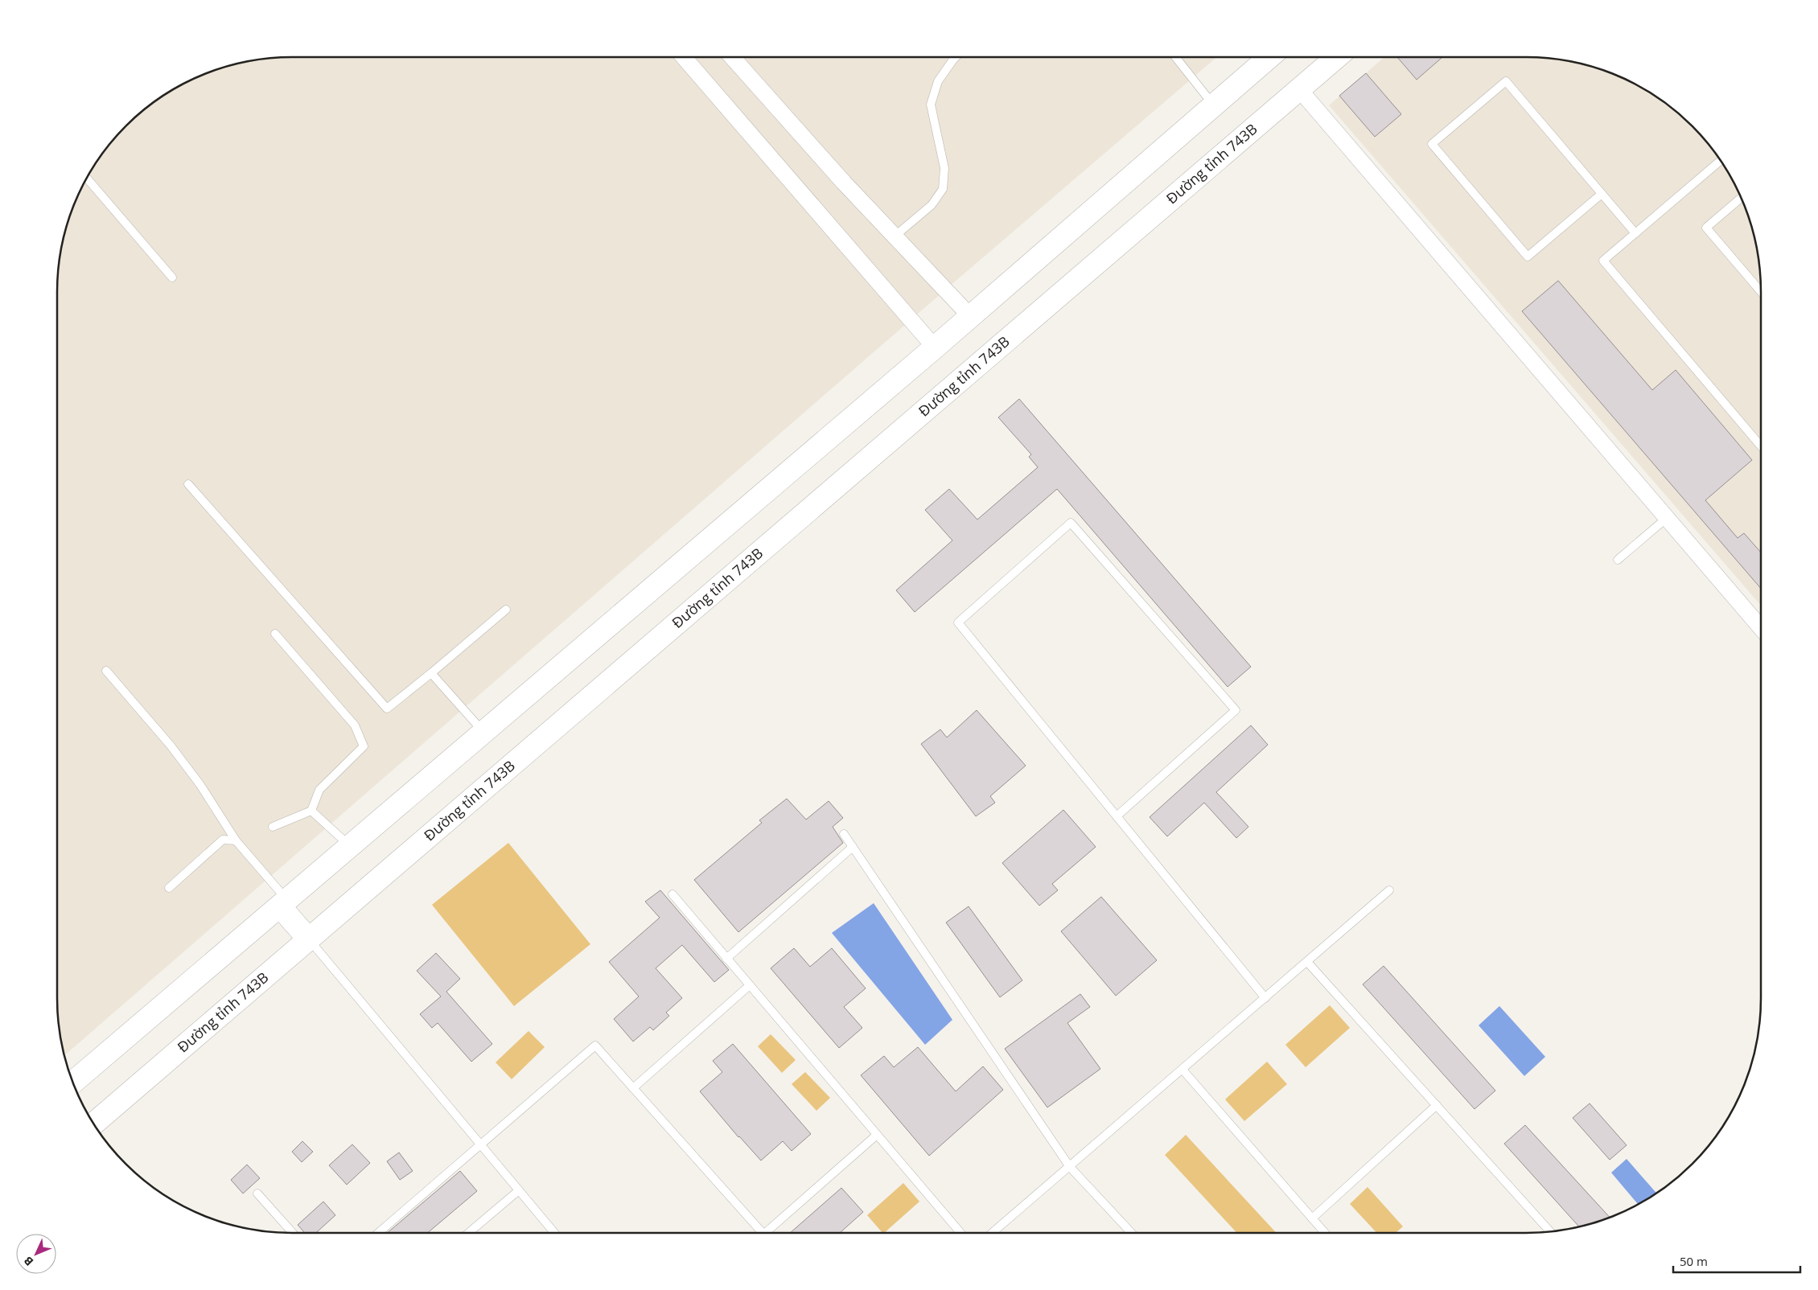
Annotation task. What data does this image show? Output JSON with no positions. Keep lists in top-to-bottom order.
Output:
{
  "streets": {
    "main road": ["Đường tỉnh 743B"]
  },
  "scale_bar": "50 m",
  "north": "bottom left"
}
